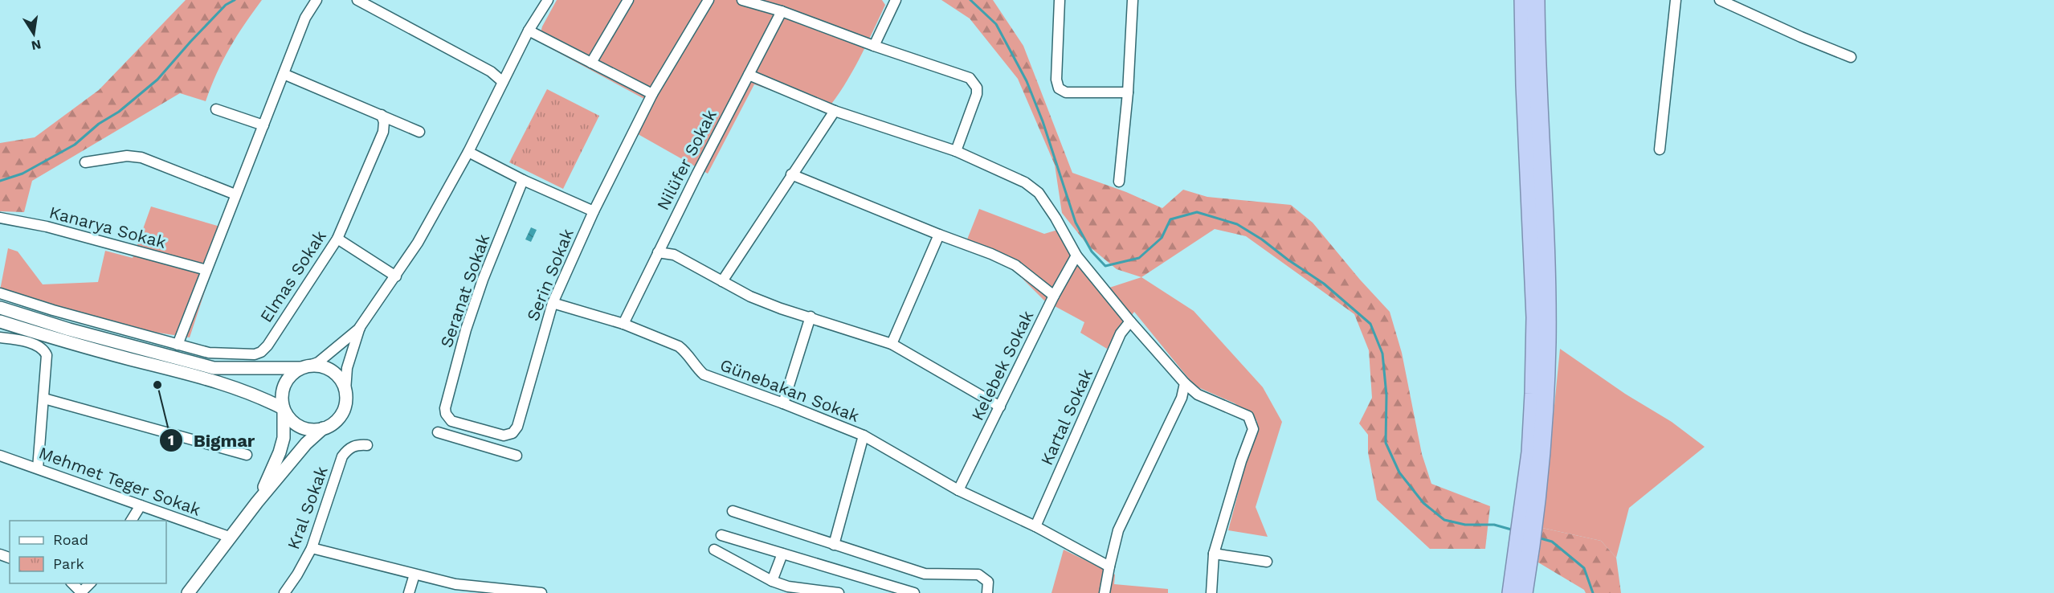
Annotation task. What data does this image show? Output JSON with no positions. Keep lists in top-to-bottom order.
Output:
{
  "streets": {
    "street": [
      "Nilüfer Sokak",
      "Kanarya Sokak",
      "Serin Sokak",
      "Elmas Sokak",
      "Seranat Sokak",
      "Kelebek Sokak",
      "Günebakan Sokak",
      "Kartal Sokak",
      "Mehmet Teger Sokak",
      "Kral Sokak"
    ]
  },
  "crossings": [
    ["Nilüfer Sokak", "Günebakan Sokak"],
    ["Serin Sokak", "Seranat Sokak"],
    ["Serin Sokak", "Günebakan Sokak"],
    ["Kelebek Sokak", "Günebakan Sokak"],
    ["Günebakan Sokak", "Kartal Sokak"]
  ],
  "places": ["Bigmar"],
  "legend": ["Road", "Park"],
  "north": "bottom"
}
